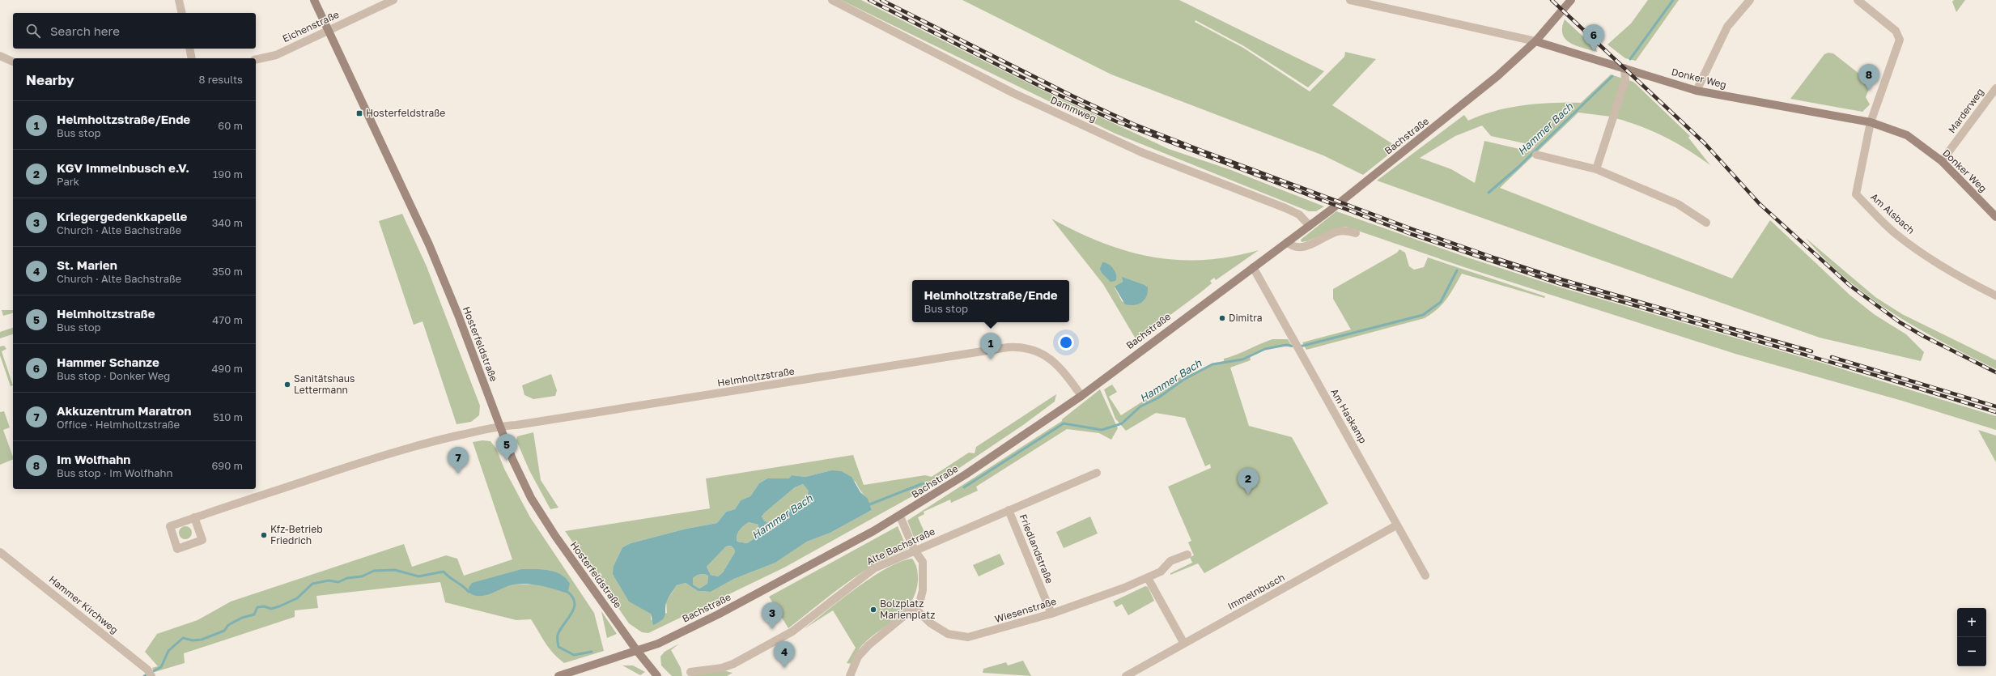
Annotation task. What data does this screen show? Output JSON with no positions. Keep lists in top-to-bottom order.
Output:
{
  "streets": {
    "street": [
      "Eichenstraße",
      "Donker Weg",
      "Dammweg",
      "Marderweg",
      "Bachstraße",
      "Am Alsbach",
      "Hosterfeldstraße",
      "Helmholtzstraße",
      "Am Haskamp",
      "Alte Bachstraße",
      "Friedlandstraße",
      "Immelnbusch",
      "Hammer Kirchweg",
      "Wiesenstraße"
    ]
  },
  "crossings": [
    ["Eichenstraße", "Hosterfeldstraße"],
    ["Donker Weg", "Marderweg"],
    ["Donker Weg", "Bachstraße"],
    ["Donker Weg", "Am Alsbach"],
    ["Dammweg", "Bachstraße"],
    ["Bachstraße", "Hosterfeldstraße"],
    ["Bachstraße", "Helmholtzstraße"],
    ["Bachstraße", "Am Haskamp"],
    ["Hosterfeldstraße", "Helmholtzstraße"],
    ["Am Haskamp", "Immelnbusch"],
    ["Alte Bachstraße", "Friedlandstraße"],
    ["Friedlandstraße", "Wiesenstraße"]
  ],
  "water": ["Hammer Bach"],
  "places": {
    "transit": ["Hosterfeldstraße"],
    "other": [
      "Dimitra",
      "Sanitätshaus Lettermann",
      "Kfz-Betrieb Friedrich",
      "Bolzplatz Marienplatz"
    ]
  },
  "page": {
    "search": "Search here",
    "pins": [
      "6",
      "8",
      "1",
      "5",
      "7",
      "2",
      "3",
      "4"
    ],
    "heading": ["Nearby", "8 results"],
    "list": [
      {
        "mark": "1",
        "name": "Helmholtzstraße/Ende",
        "note": "Bus stop",
        "value": "60 m"
      },
      {
        "mark": "2",
        "name": "KGV Immelnbusch e.V.",
        "note": "Park",
        "value": "190 m"
      },
      {
        "mark": "3",
        "name": "Kriegergedenkkapelle",
        "note": "Church · Alte Bachstraße",
        "value": "340 m"
      },
      {
        "mark": "4",
        "name": "St. Marien",
        "note": "Church · Alte Bachstraße",
        "value": "350 m"
      },
      {
        "mark": "5",
        "name": "Helmholtzstraße",
        "note": "Bus stop",
        "value": "470 m"
      },
      {
        "mark": "6",
        "name": "Hammer Schanze",
        "note": "Bus stop · Donker Weg",
        "value": "490 m"
      },
      {
        "mark": "7",
        "name": "Akkuzentrum Maratron",
        "note": "Office · Helmholtzstraße",
        "value": "510 m"
      },
      {
        "mark": "8",
        "name": "Im Wolfhahn",
        "note": "Bus stop · Im Wolfhahn",
        "value": "690 m"
      }
    ],
    "popup": ["Helmholtzstraße/Ende", "Bus stop"],
    "map_buttons": ["+", "−"]
  }
}
